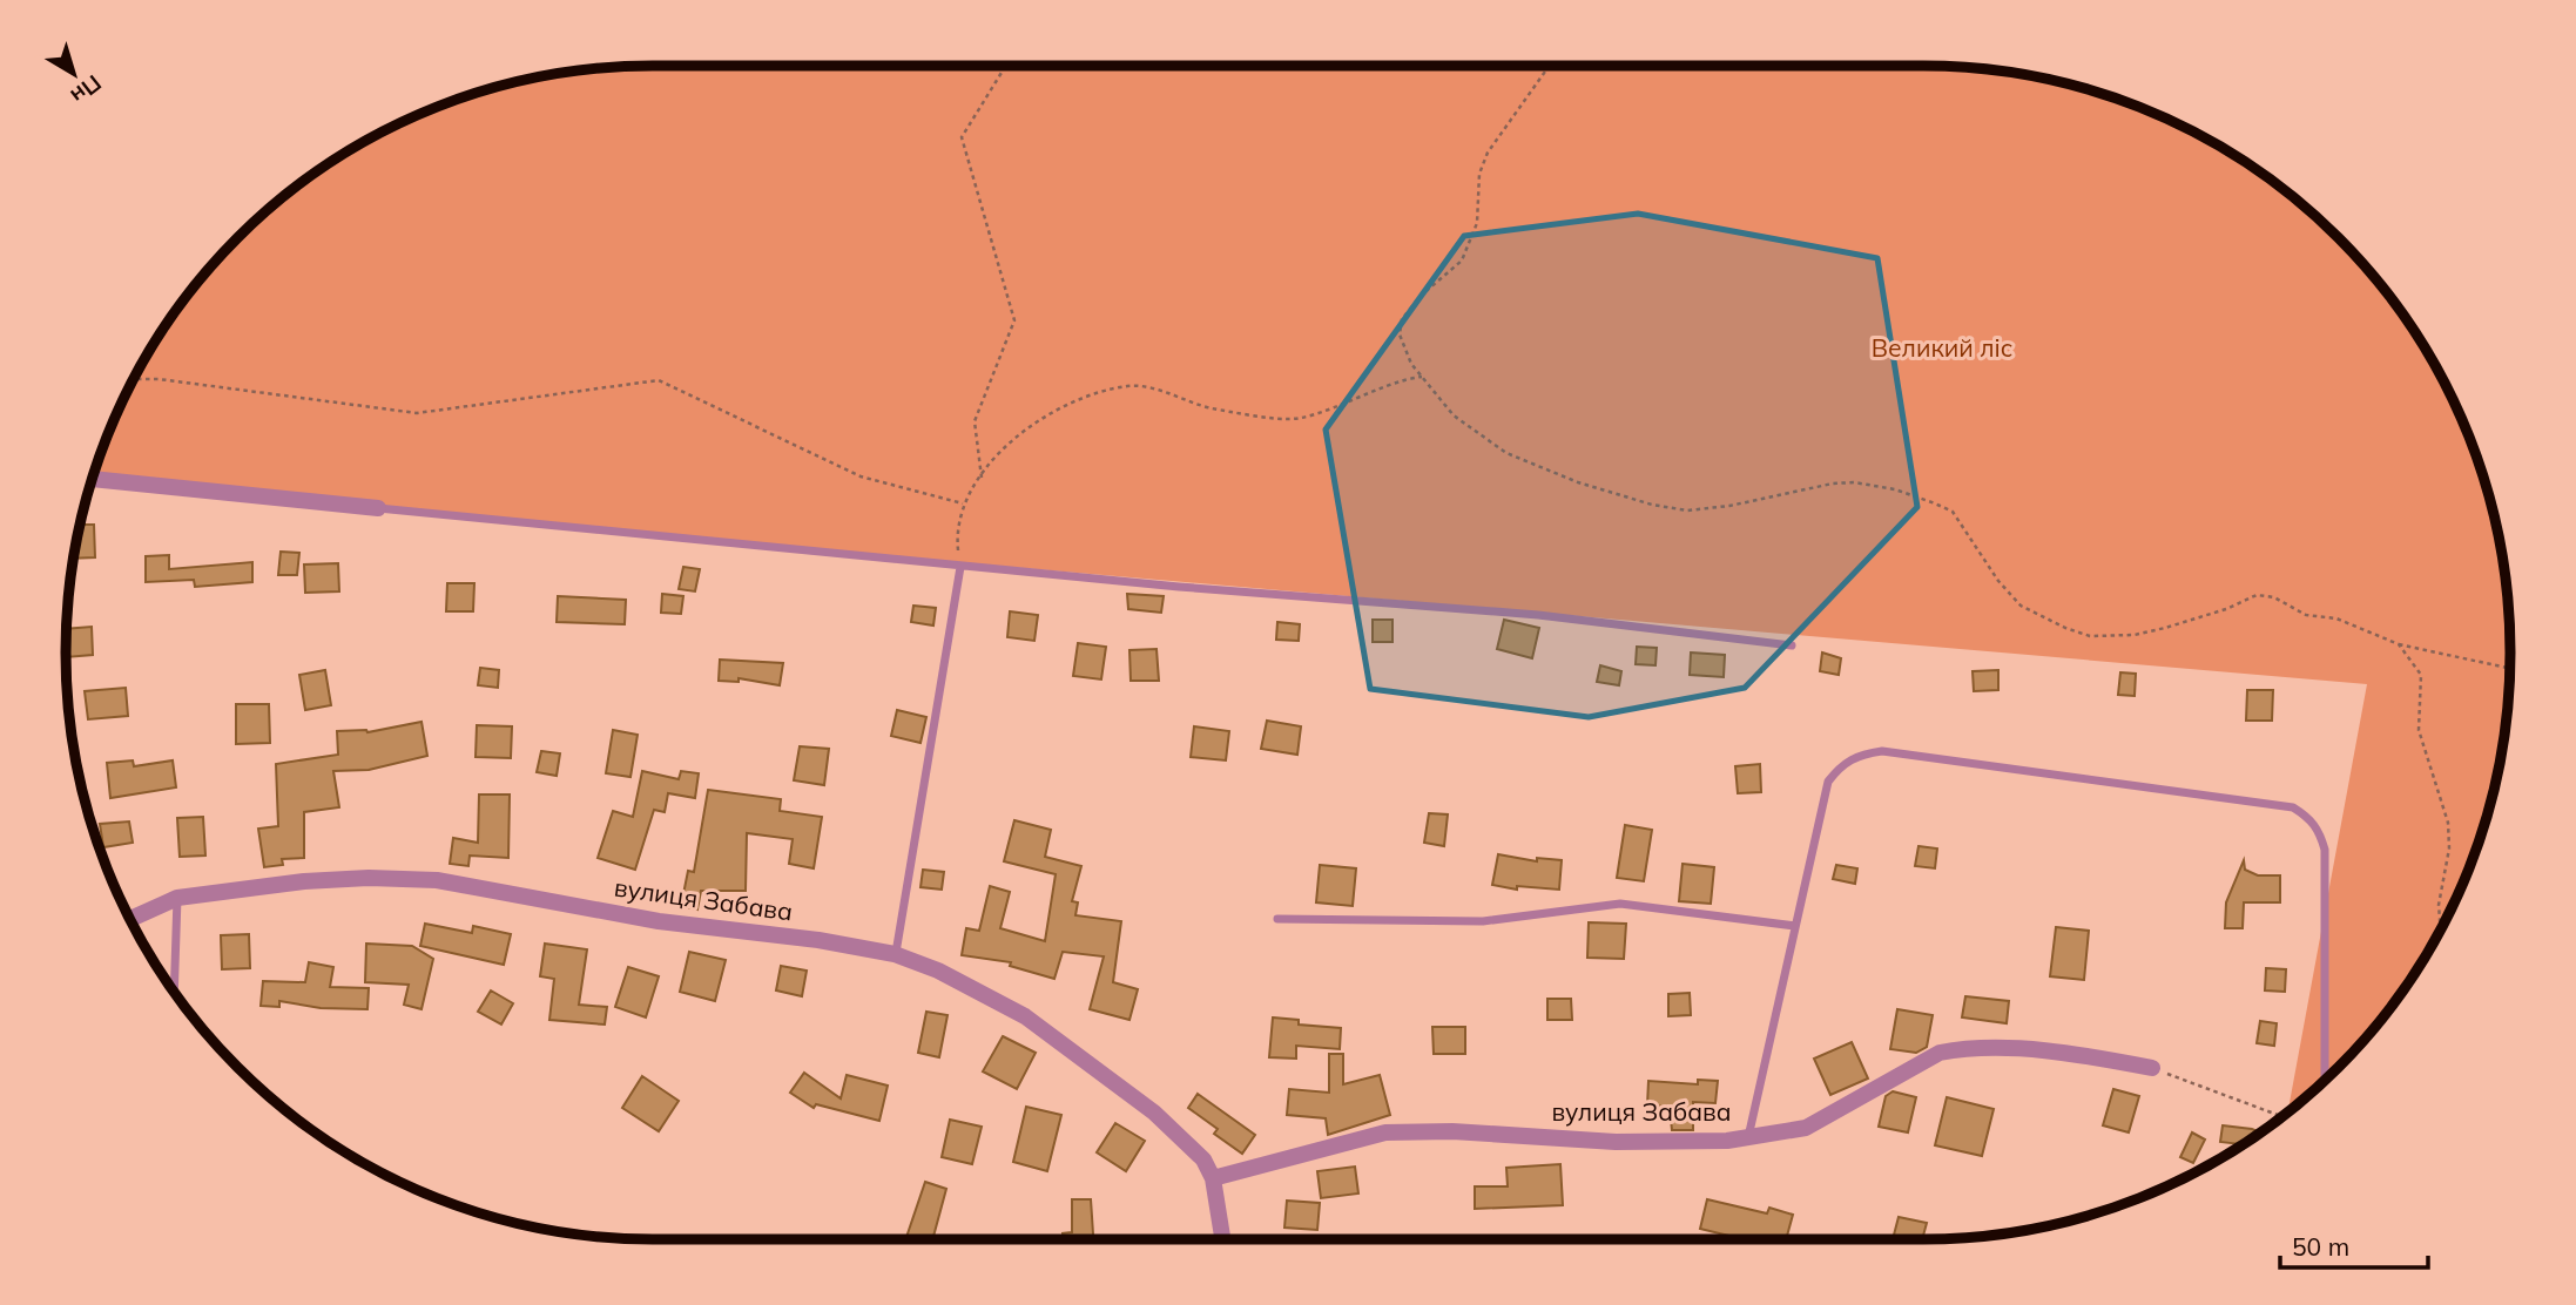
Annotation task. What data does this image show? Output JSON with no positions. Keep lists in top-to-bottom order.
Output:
{
  "streets": {
    "street": ["вулиця Забава"]
  },
  "parks": ["Великий ліс"],
  "scale_bar": "50 m",
  "north": "bottom right"
}
